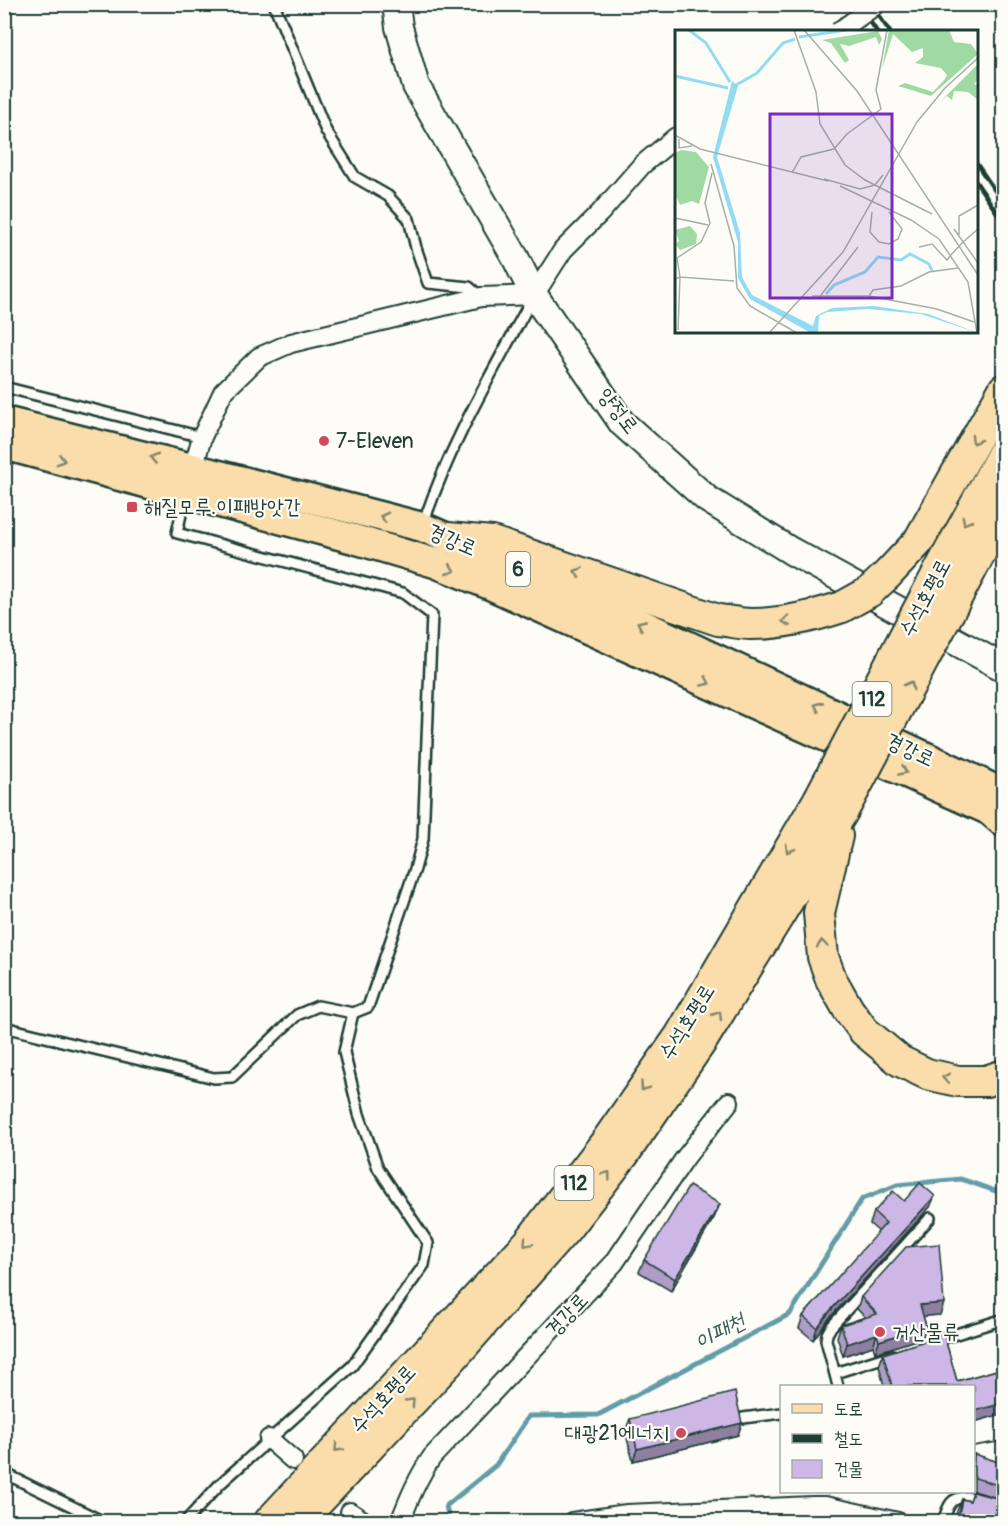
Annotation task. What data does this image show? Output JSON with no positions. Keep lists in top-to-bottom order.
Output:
{
  "streets": {
    "highway": ["수석호평로", "112"],
    "main road": ["양정로", "경강로", "6"]
  },
  "water": ["이패천"],
  "places": {
    "other": ["7-Eleven", "거산물류", "대광21에너지"],
    "transit": ["해질모루.이패방앗간"]
  },
  "legend": ["도로", "철도", "건물"]
}
